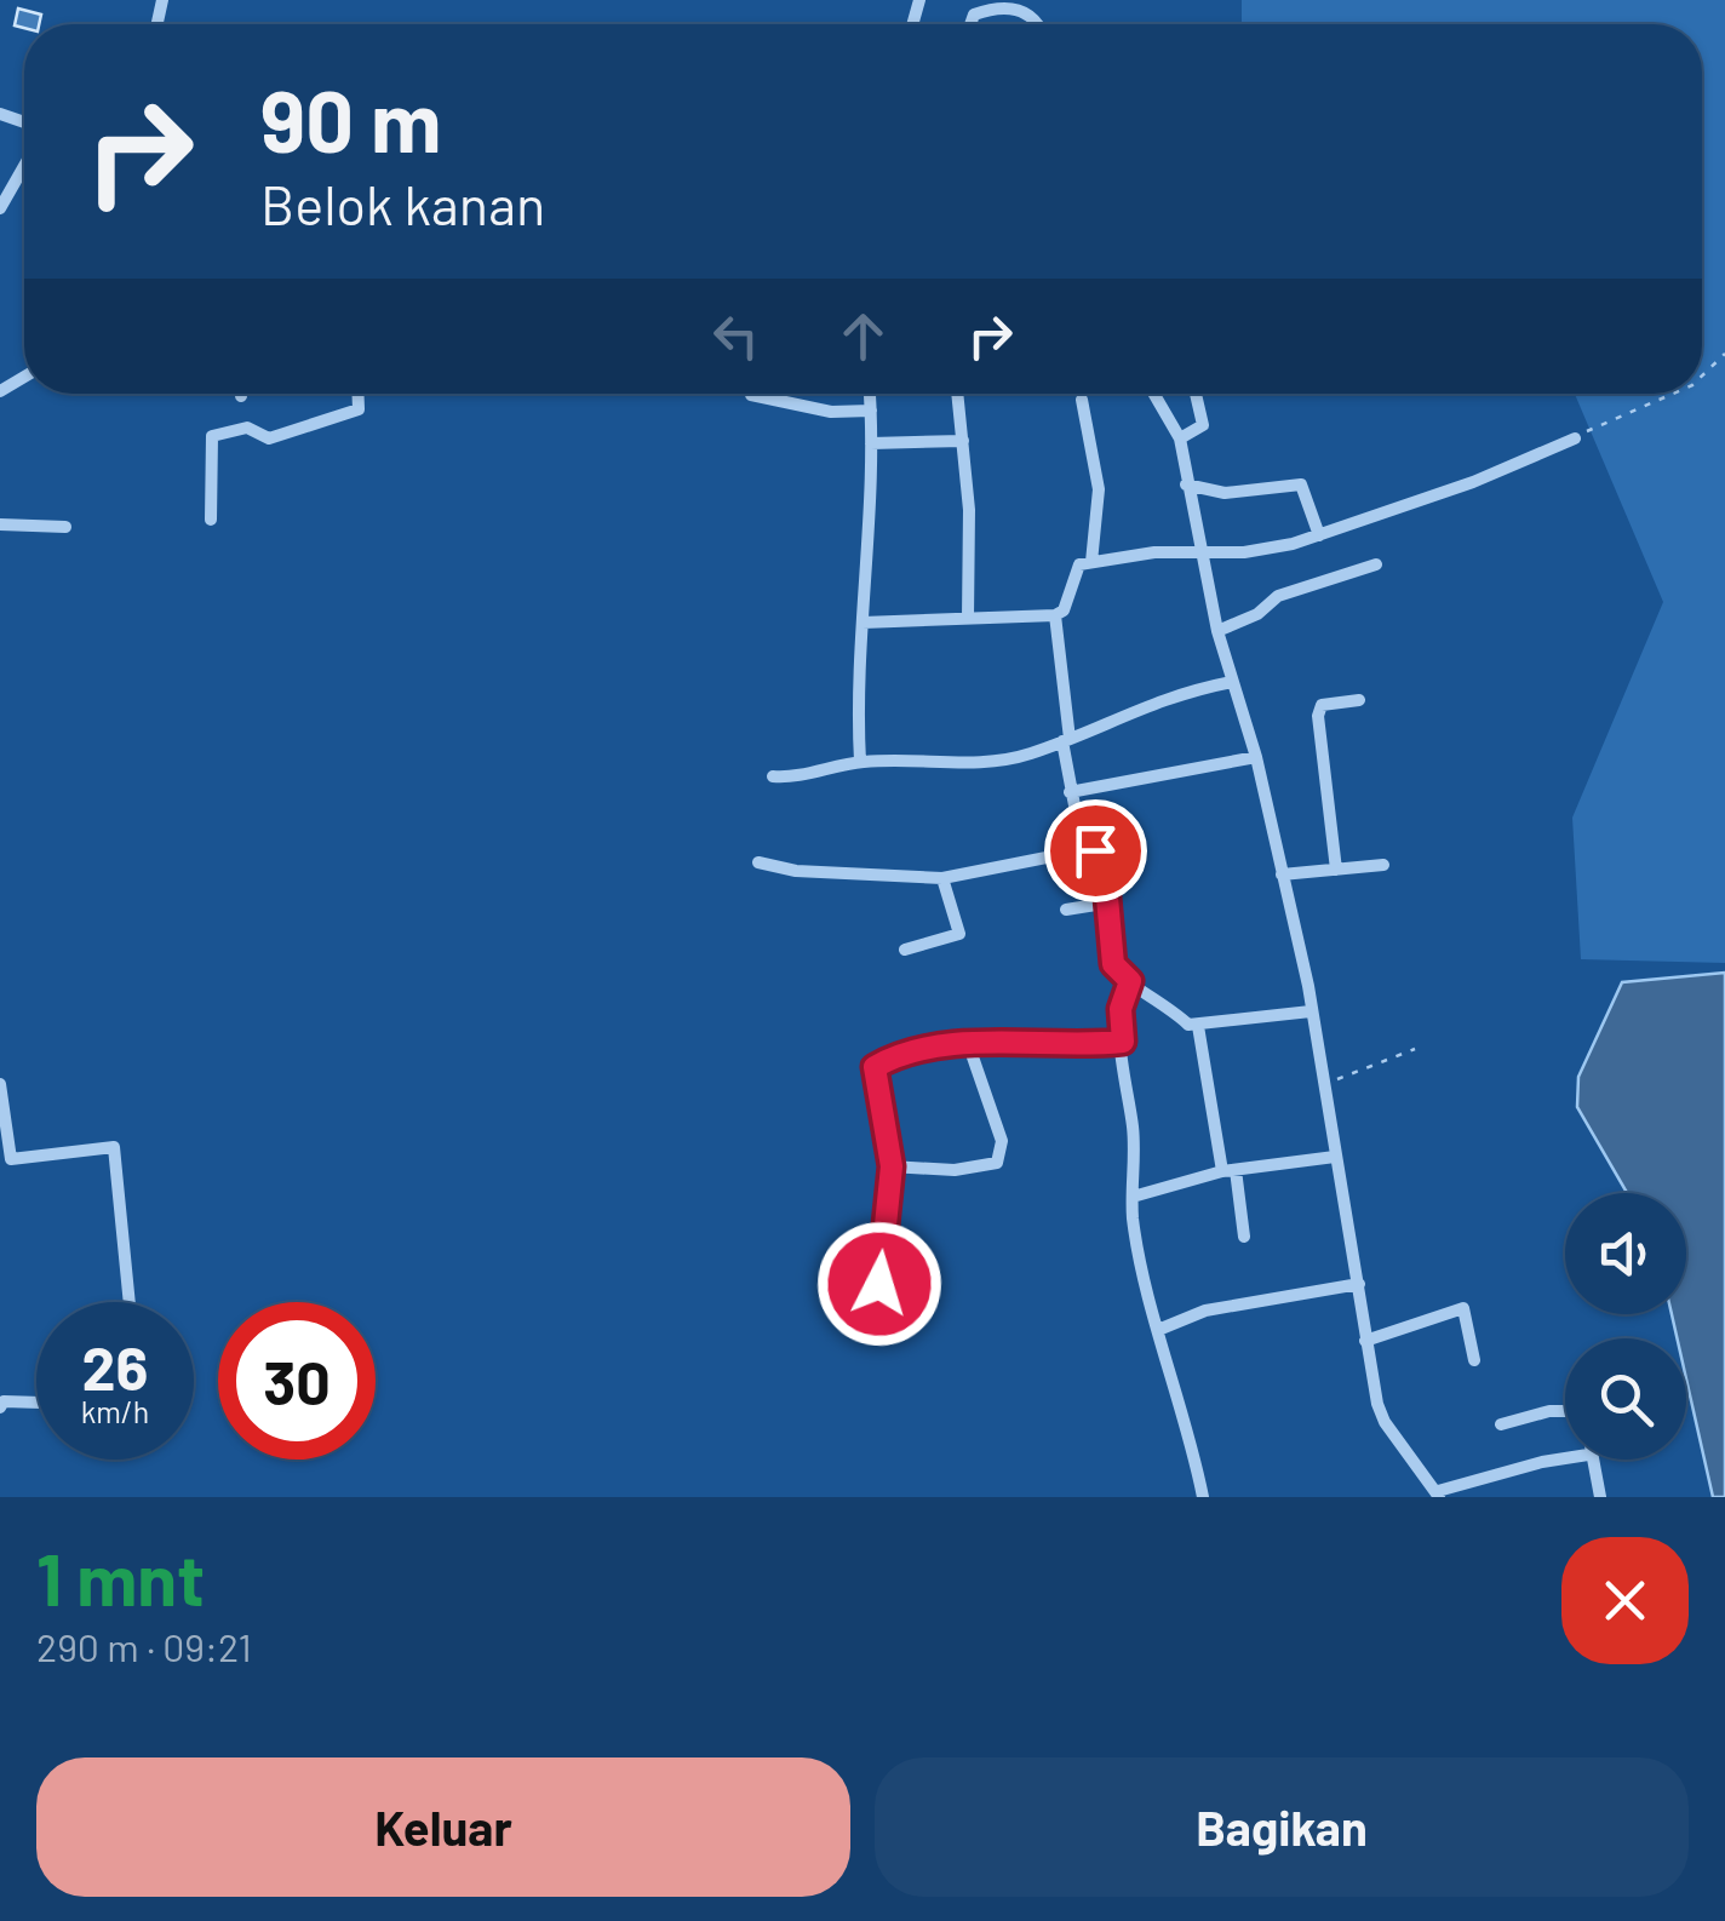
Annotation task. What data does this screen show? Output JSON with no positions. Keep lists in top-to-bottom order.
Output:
{
  "page": {
    "turn": ["90 m", "Belok kanan"],
    "speed": "26 km/h",
    "limit": "30",
    "heading": ["1 mnt", "290 m · 09:21"],
    "buttons": ["Keluar", "Bagikan"]
  }
}
